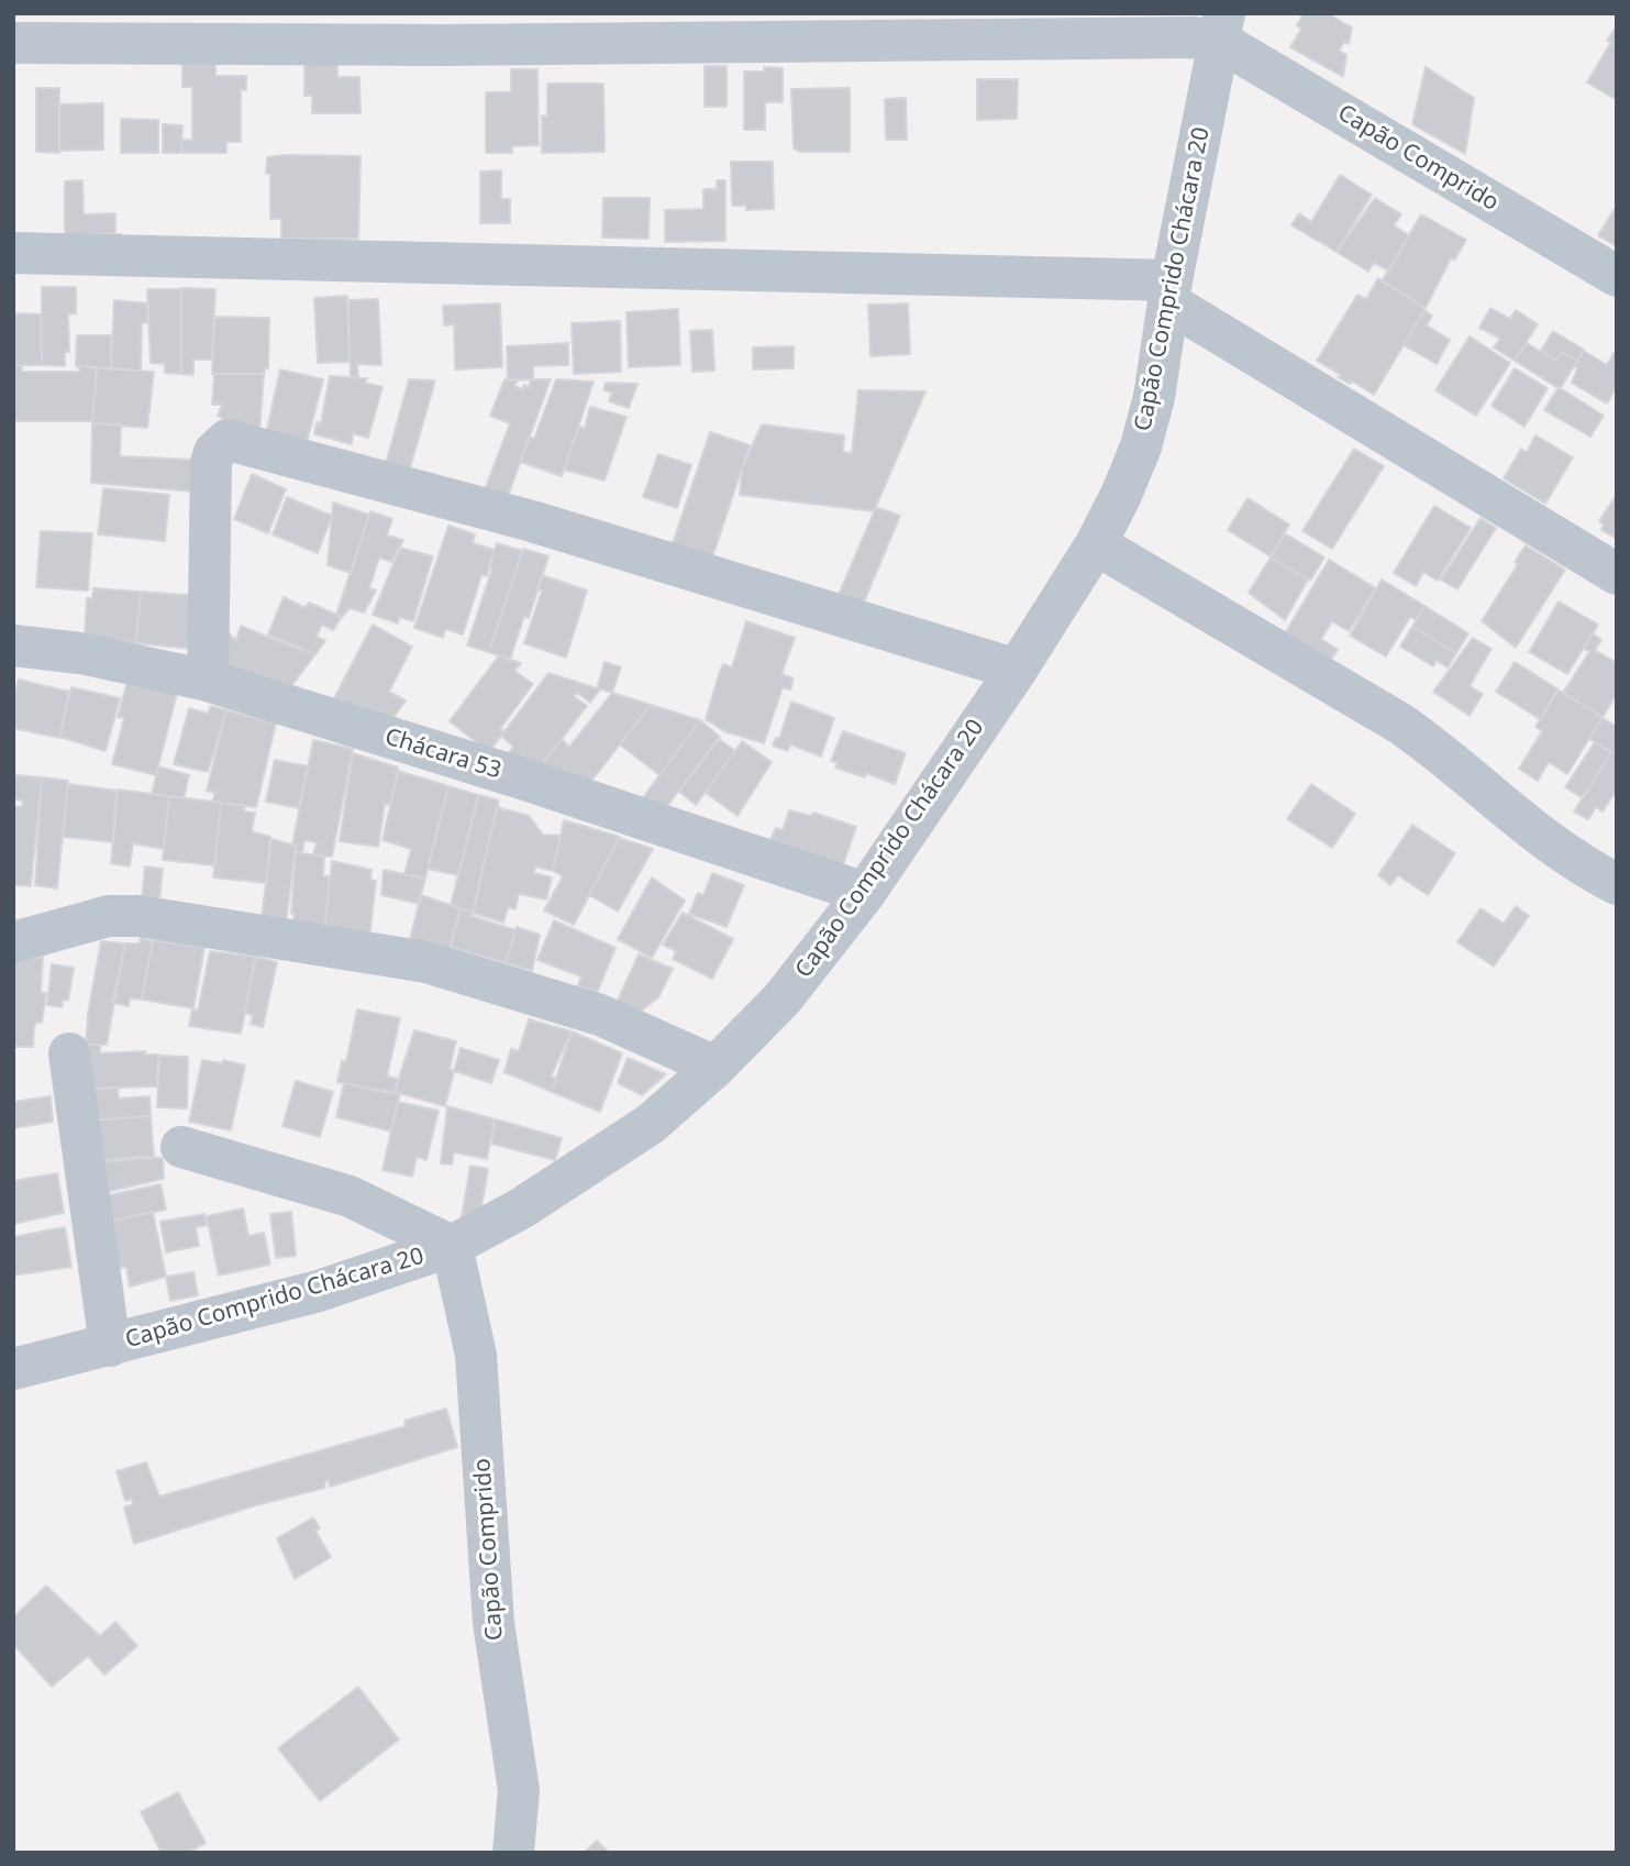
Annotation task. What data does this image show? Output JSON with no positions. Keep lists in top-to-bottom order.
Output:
{
  "streets": {
    "street": ["Capão Comprido", "Capão Comprido Chácara 20", "Chácara 53"]
  },
  "crossings": [
    ["Capão Comprido", "Capão Comprido Chácara 20"],
    ["Capão Comprido Chácara 20", "Chácara 53"]
  ]
}
